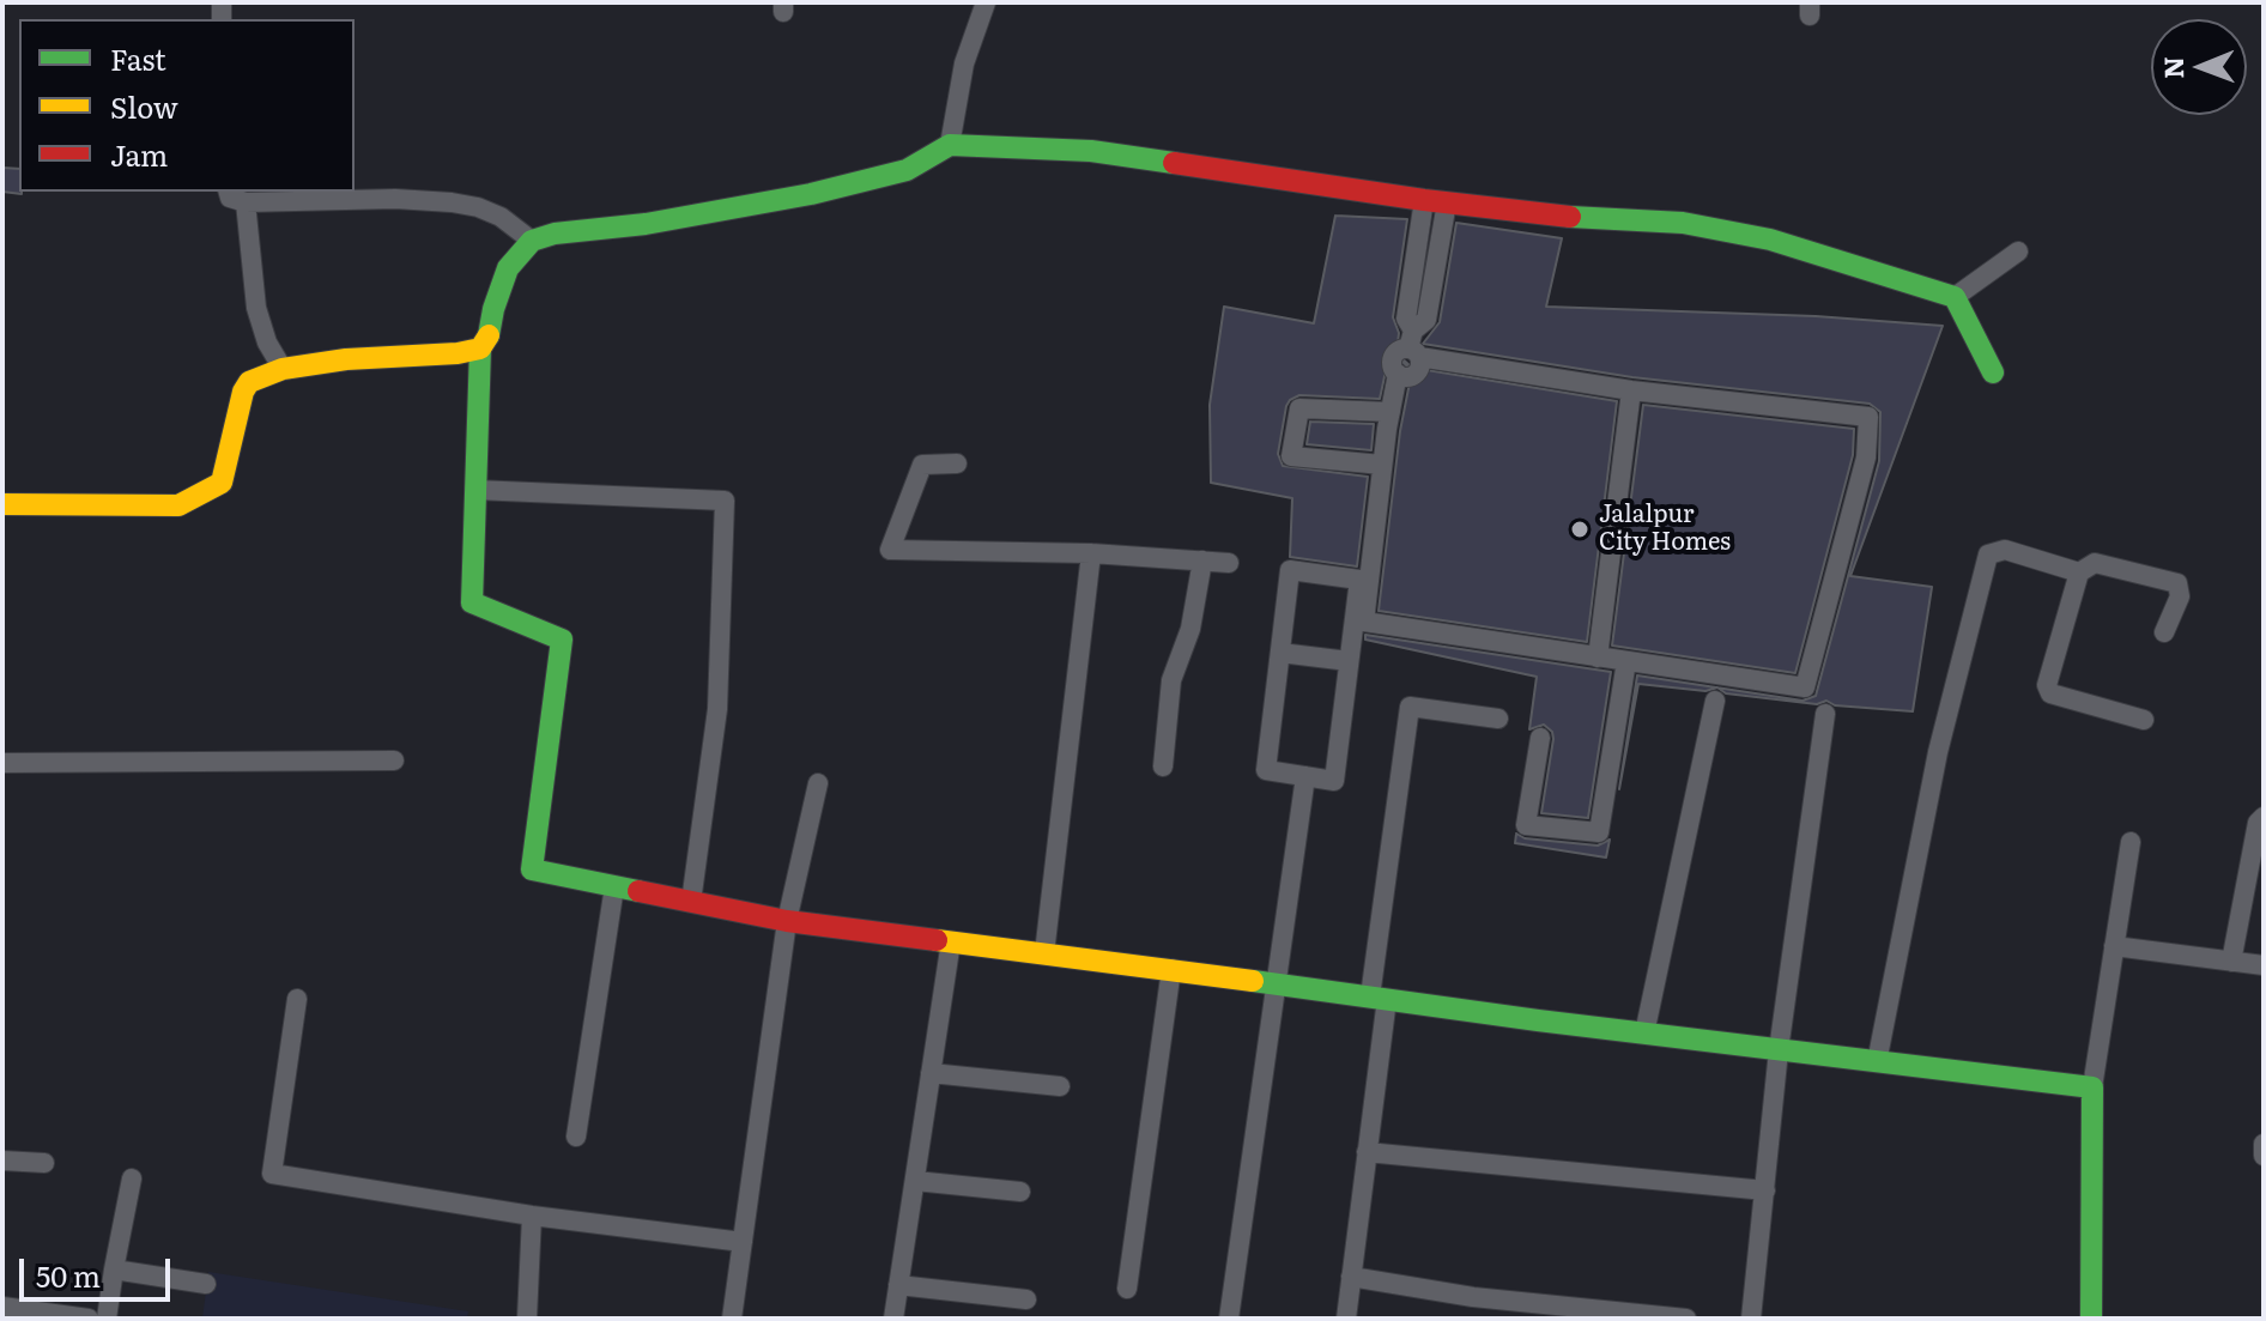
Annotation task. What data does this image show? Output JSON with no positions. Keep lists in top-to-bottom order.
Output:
{
  "places": ["Jalalpur City Homes"],
  "legend": ["Fast", "Slow", "Jam"],
  "scale_bar": "50 m",
  "north": "left"
}
